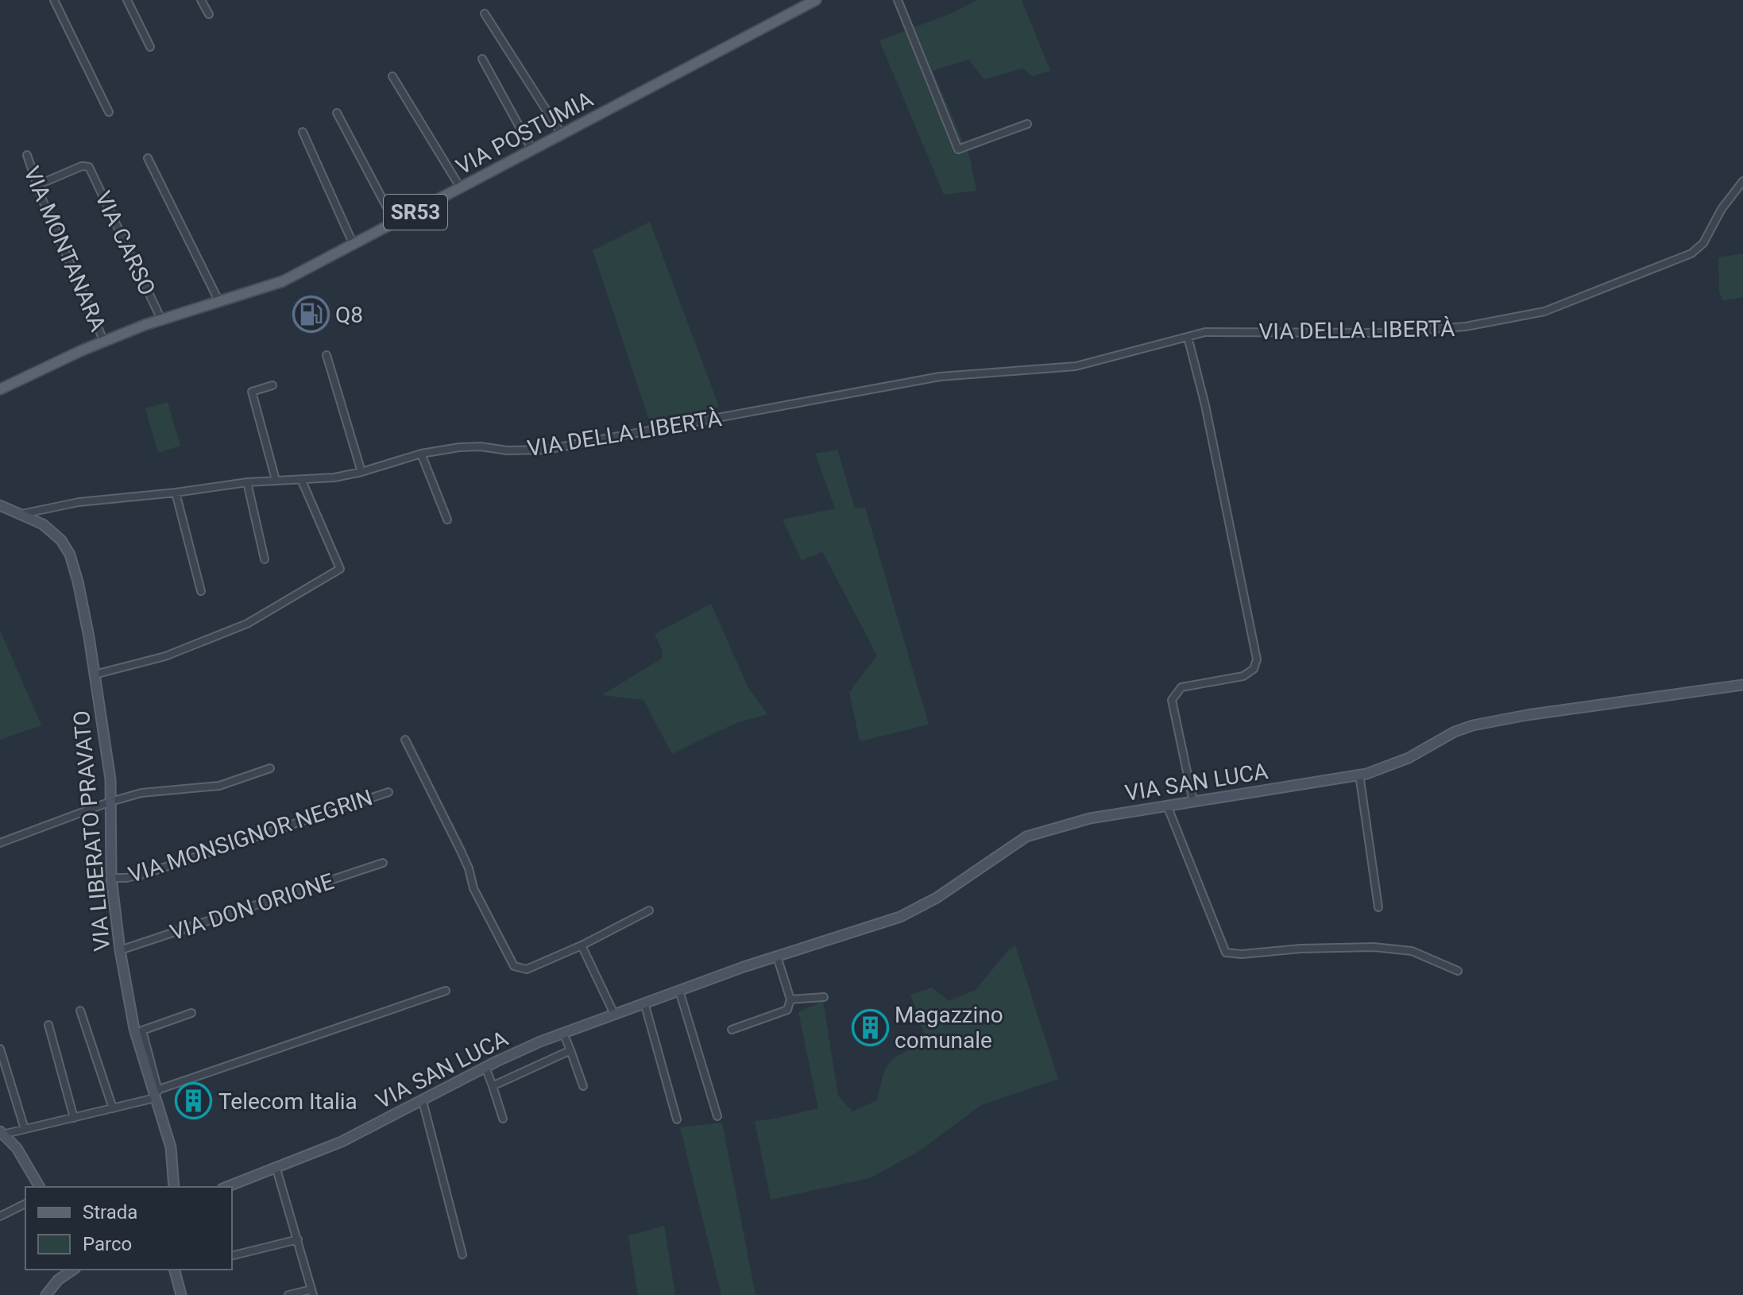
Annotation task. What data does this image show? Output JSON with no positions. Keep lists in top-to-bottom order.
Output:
{
  "streets": {
    "main road": ["VIA POSTUMIA", "SR53"],
    "street": [
      "VIA CARSO",
      "VIA MONTANARA",
      "VIA DELLA LIBERTÀ",
      "VIA SAN LUCA",
      "VIA LIBERATO PRAVATO",
      "VIA MONSIGNOR NEGRIN",
      "VIA DON ORIONE"
    ]
  },
  "crossings": [
    ["VIA POSTUMIA", "VIA CARSO"],
    ["VIA POSTUMIA", "VIA MONTANARA"],
    ["VIA CARSO", "VIA MONTANARA"],
    ["VIA DELLA LIBERTÀ", "VIA LIBERATO PRAVATO"],
    ["VIA LIBERATO PRAVATO", "VIA MONSIGNOR NEGRIN"],
    ["VIA LIBERATO PRAVATO", "VIA DON ORIONE"]
  ],
  "places": {
    "fuel station": ["Q8"],
    "building": ["Magazzino comunale", "Telecom Italia"]
  },
  "legend": ["Strada", "Parco"]
}
